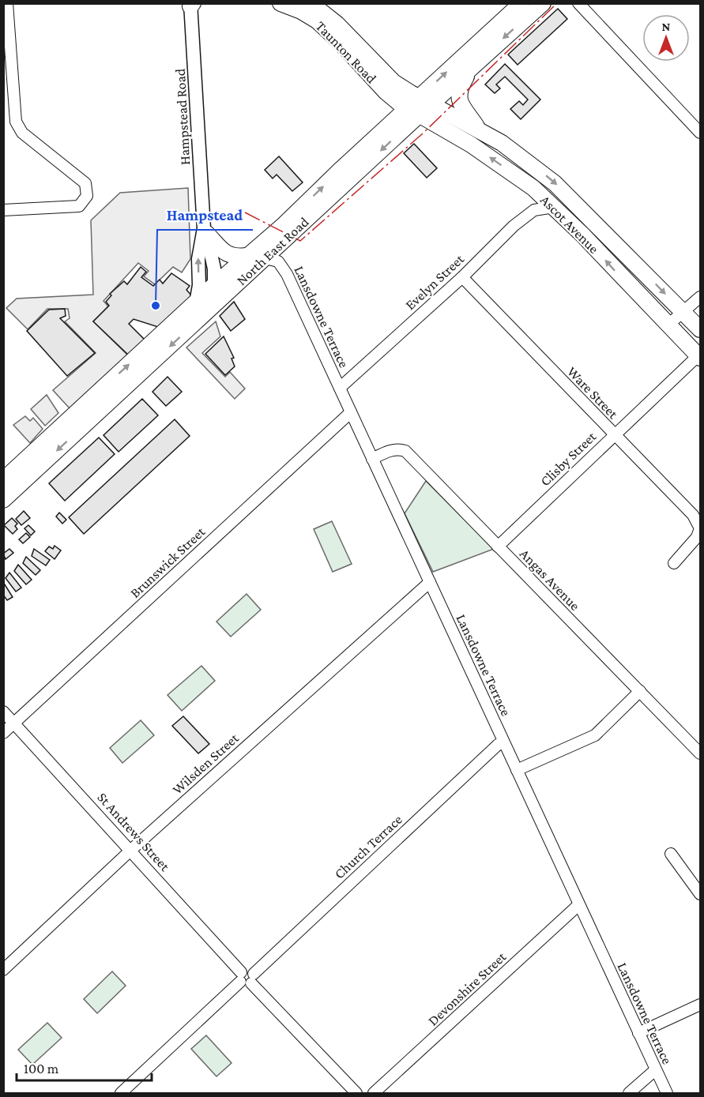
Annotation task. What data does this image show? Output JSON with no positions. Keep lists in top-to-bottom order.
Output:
{
  "streets": {
    "highway": ["Taunton Road", "Ascot Avenue", "North East Road"],
    "main road": ["Hampstead Road"],
    "street": [
      "Evelyn Street",
      "Lansdowne Terrace",
      "Ware Street",
      "Clisby Street",
      "Brunswick Street",
      "Angas Avenue",
      "Wilsden Street",
      "St Andrews Street",
      "Church Terrace",
      "Devonshire Street"
    ]
  },
  "crossings": [
    ["Taunton Road", "Ascot Avenue"],
    ["Taunton Road", "North East Road"],
    ["Hampstead Road", "North East Road"],
    ["Ascot Avenue", "North East Road"],
    ["Ascot Avenue", "Evelyn Street"],
    ["Ascot Avenue", "Clisby Street"],
    ["North East Road", "Lansdowne Terrace"],
    ["Evelyn Street", "Lansdowne Terrace"],
    ["Evelyn Street", "Ware Street"],
    ["Lansdowne Terrace", "Brunswick Street"],
    ["Lansdowne Terrace", "Angas Avenue"],
    ["Lansdowne Terrace", "Wilsden Street"],
    ["Lansdowne Terrace", "Church Terrace"],
    ["Lansdowne Terrace", "Devonshire Street"],
    ["Ware Street", "Clisby Street"],
    ["Clisby Street", "Angas Avenue"],
    ["Brunswick Street", "St Andrews Street"],
    ["Wilsden Street", "St Andrews Street"]
  ],
  "places": ["Hampstead"],
  "scale_bar": "100 m",
  "north": "top"
}
